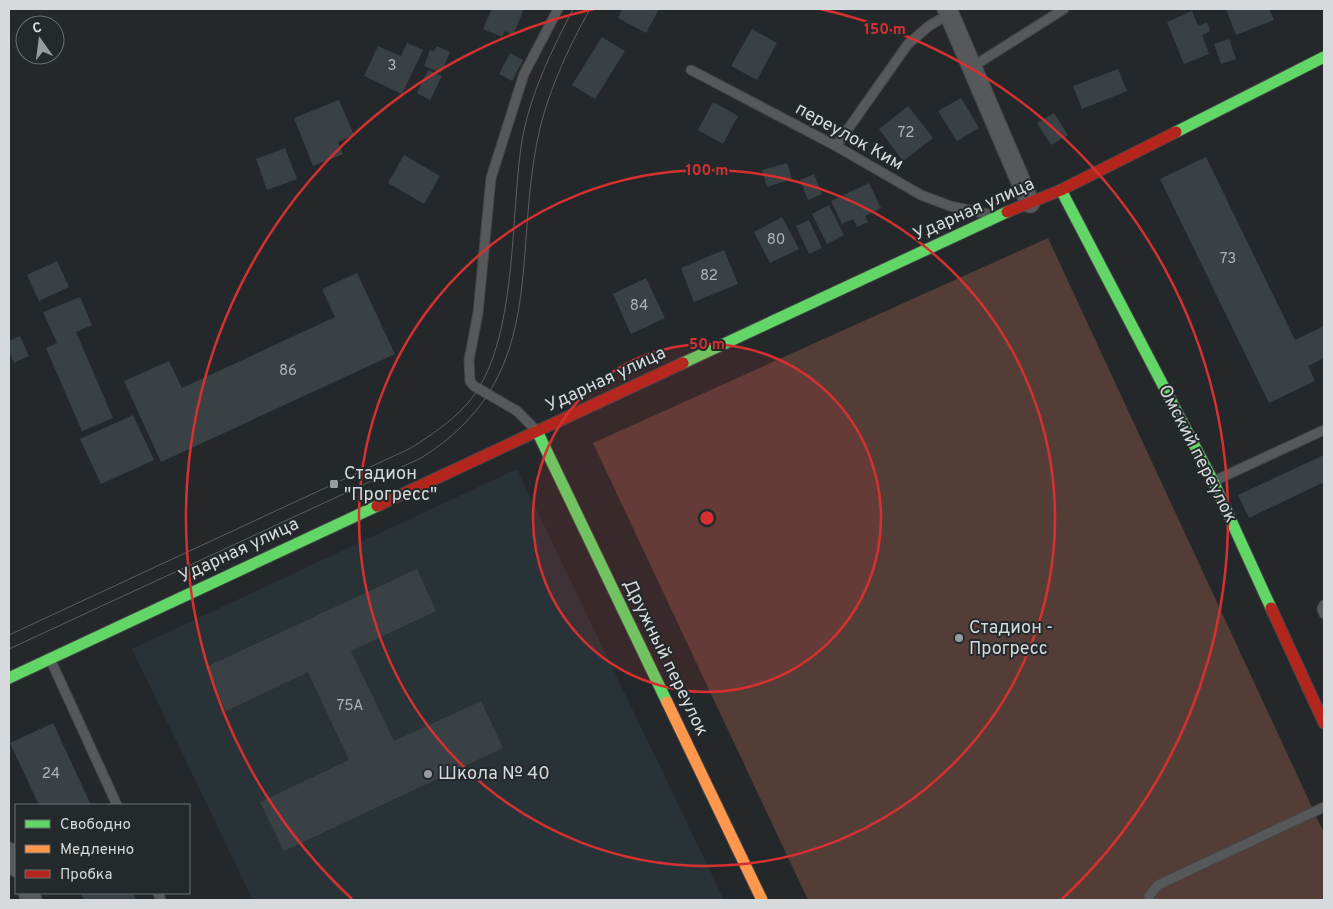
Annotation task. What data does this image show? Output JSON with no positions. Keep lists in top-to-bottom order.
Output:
{
  "streets": {
    "street": ["Ударная улица", "Омский переулок", "Дружный переулок"],
    "lane": ["переулок Ким"]
  },
  "crossings": [
    ["переулок Ким", "Ударная улица"],
    ["Ударная улица", "Омский переулок"],
    ["Ударная улица", "Дружный переулок"]
  ],
  "places": {
    "transit": ["Стадион \"Прогресс\""],
    "other": ["Стадион - Прогресс", "Школа № 40"]
  },
  "house_numbers": [
    "3",
    "72",
    "80",
    "73",
    "82",
    "84",
    "86",
    "75А",
    "24"
  ],
  "legend": ["Свободно", "Медленно", "Пробка"],
  "north": "top",
  "rings": ["150 m", "100 m", "50 m"]
}
